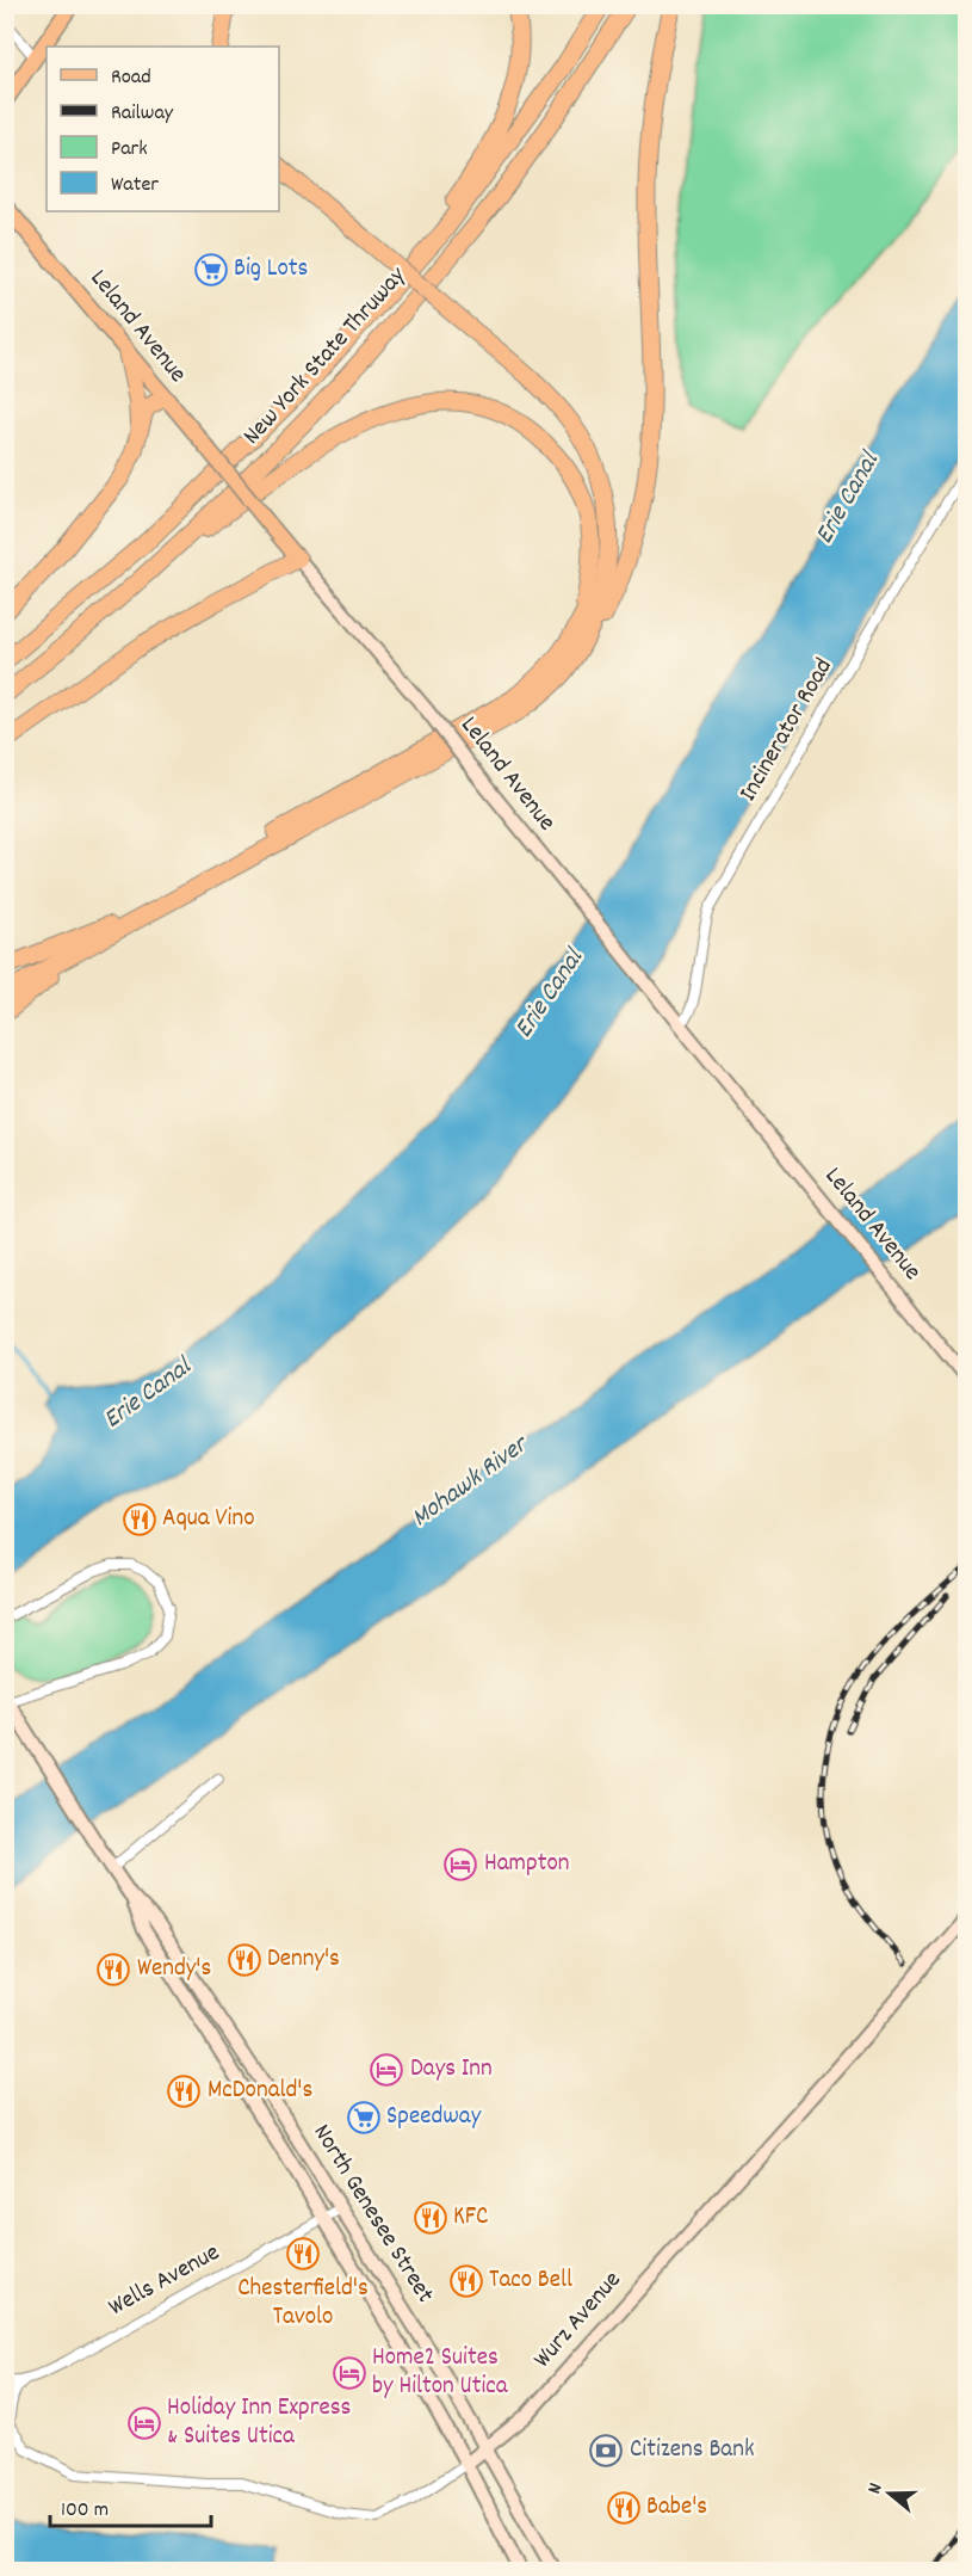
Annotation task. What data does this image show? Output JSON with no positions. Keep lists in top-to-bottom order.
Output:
{
  "streets": {
    "highway": ["New York State Thruway"],
    "main road": ["Leland Avenue", "North Genesee Street", "Wurz Avenue"],
    "street": ["Incinerator Road", "Wells Avenue"]
  },
  "crossings": [
    ["Leland Avenue", "Incinerator Road"],
    ["North Genesee Street", "Wells Avenue"],
    ["North Genesee Street", "Wurz Avenue"],
    ["Wells Avenue", "Wurz Avenue"]
  ],
  "water": ["Erie Canal", "Mohawk River"],
  "places": {
    "supermarket": ["Big Lots", "Speedway"],
    "restaurant": [
      "Aqua Vino",
      "Denny's",
      "Wendy's",
      "McDonald's",
      "KFC",
      "Chesterfield's Tavolo",
      "Taco Bell",
      "Babe's"
    ],
    "hotel": [
      "Hampton",
      "Days Inn",
      "Home2 Suites by Hilton Utica",
      "Holiday Inn Express & Suites Utica"
    ],
    "bank": ["Citizens Bank"]
  },
  "legend": [
    "Road",
    "Railway",
    "Park",
    "Water"
  ],
  "scale_bar": "100 m",
  "north": "left"
}
